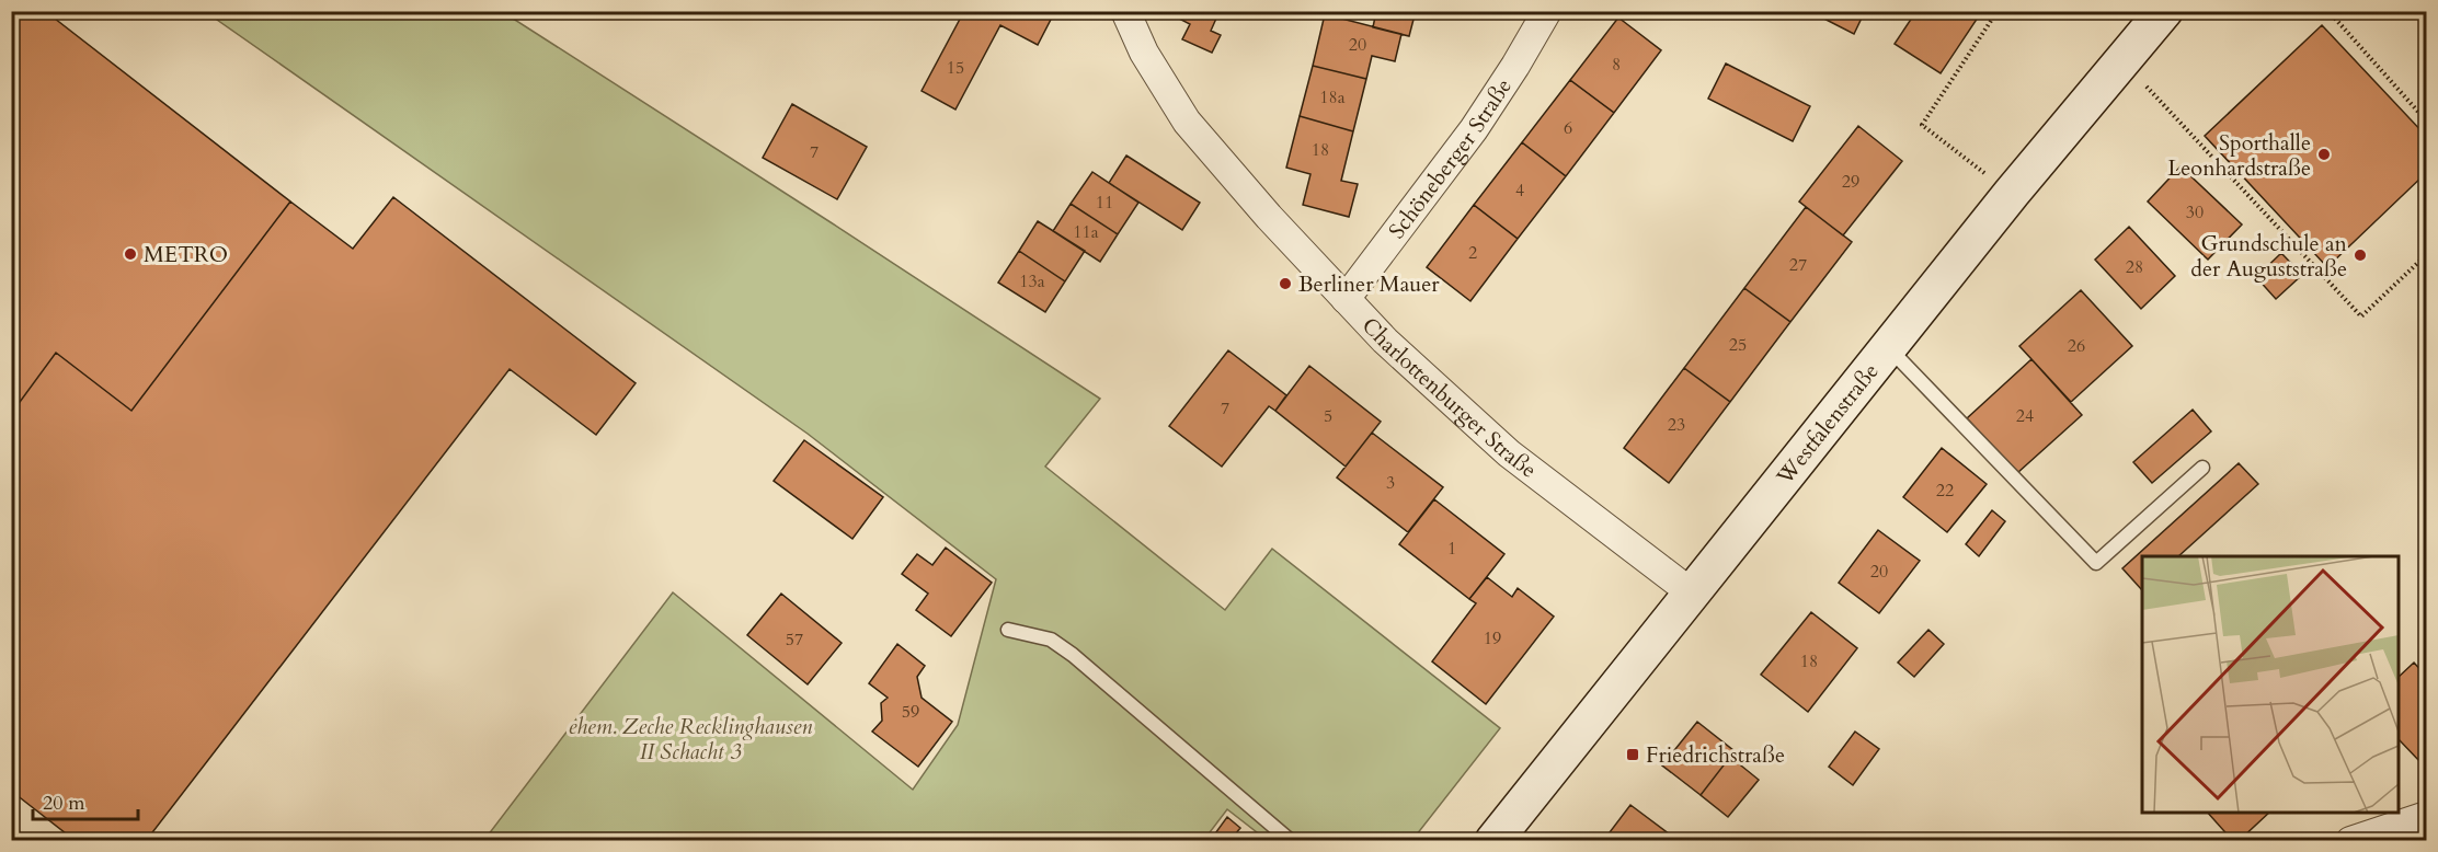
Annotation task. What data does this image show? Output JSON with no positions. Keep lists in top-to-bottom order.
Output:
{
  "streets": {
    "main road": ["Westfalenstraße"],
    "street": ["Schöneberger Straße", "Charlottenburger Straße"]
  },
  "crossings": [
    ["Schöneberger Straße", "Charlottenburger Straße"],
    ["Charlottenburger Straße", "Westfalenstraße"]
  ],
  "parks": ["ehem. Zeche Recklinghausen II Schacht 3"],
  "places": {
    "other": [
      "Sporthalle Leonhardstraße",
      "METRO",
      "Grundschule an der Auguststraße",
      "Berliner Mauer"
    ],
    "transit": ["Friedrichstraße"]
  },
  "house_numbers": [
    "20",
    "8",
    "15",
    "18a",
    "6",
    "18",
    "7",
    "29",
    "4",
    "11",
    "30",
    "11a",
    "2",
    "27",
    "28",
    "13a",
    "25",
    "26",
    "7",
    "5",
    "24",
    "23",
    "3",
    "22",
    "1",
    "20",
    "19",
    "57",
    "18",
    "59"
  ],
  "scale_bar": "20 m"
}
